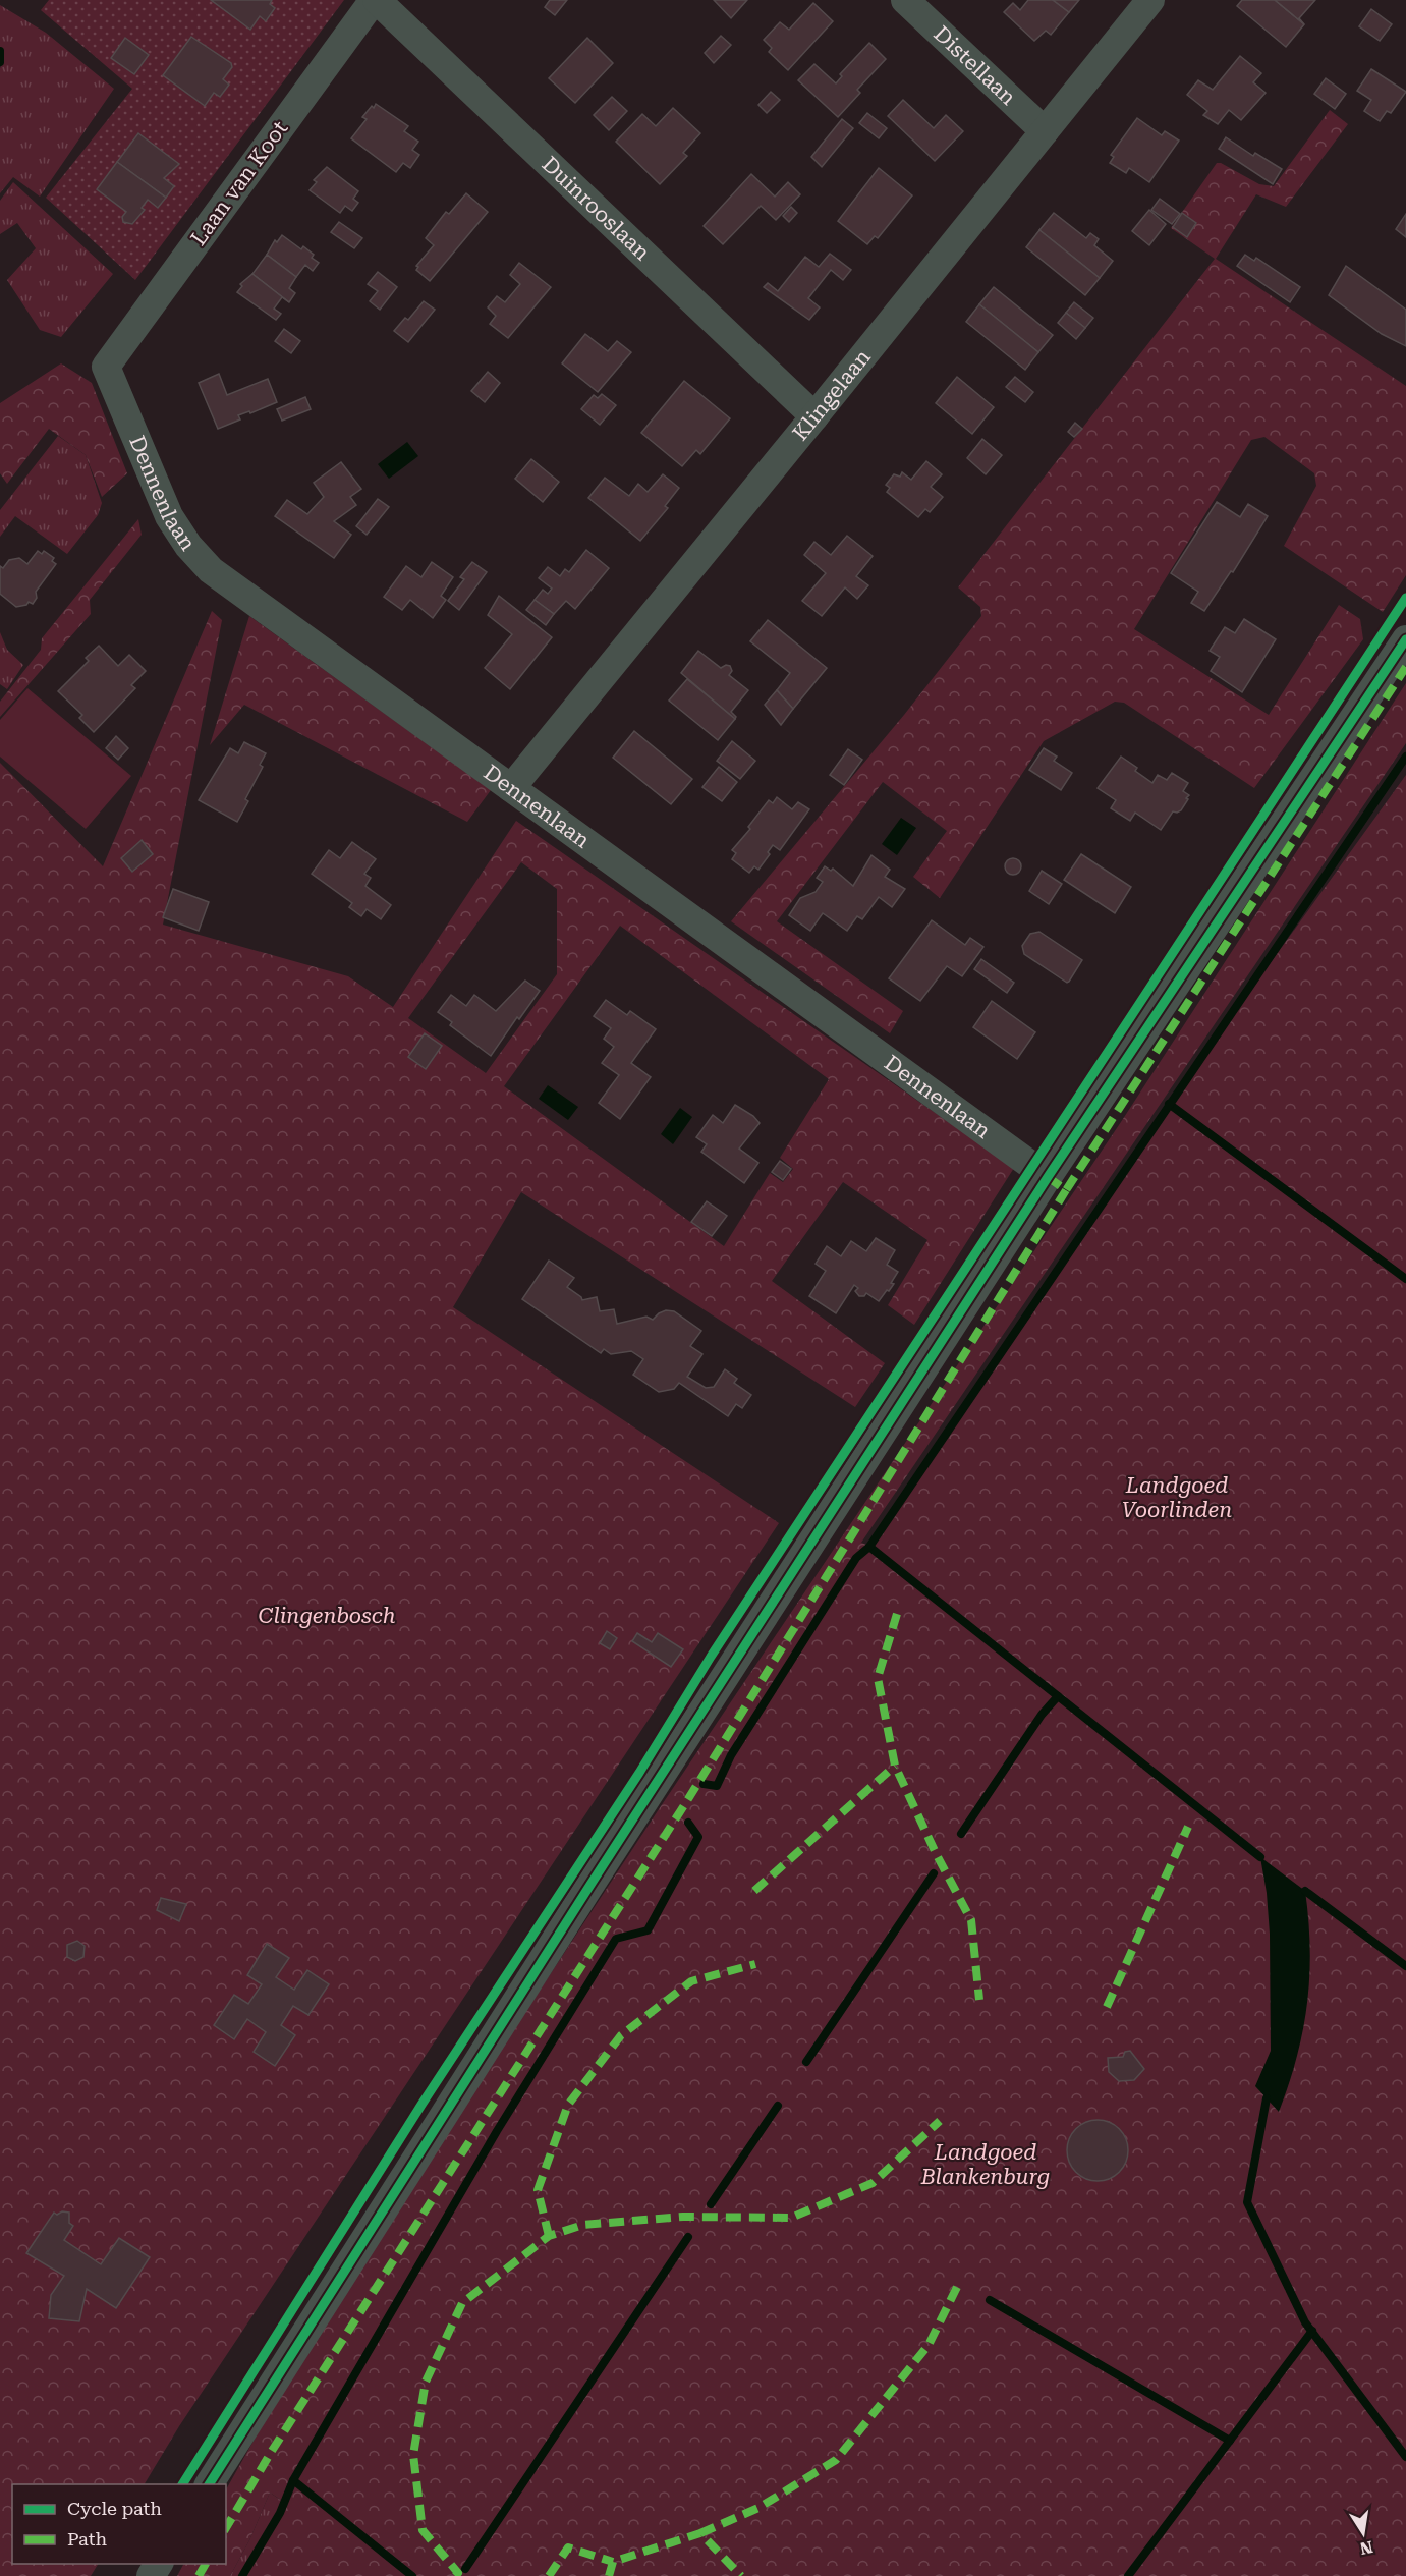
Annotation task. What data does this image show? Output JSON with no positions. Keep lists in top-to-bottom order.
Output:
{
  "streets": {
    "street": [
      "Distellaan",
      "Laan van Koot",
      "Duinrooslaan",
      "Klingelaan",
      "Dennenlaan"
    ]
  },
  "crossings": [
    ["Distellaan", "Klingelaan"],
    ["Laan van Koot", "Duinrooslaan"],
    ["Laan van Koot", "Dennenlaan"],
    ["Duinrooslaan", "Klingelaan"],
    ["Klingelaan", "Dennenlaan"]
  ],
  "parks": ["Landgoed Voorlinden", "Clingenbosch", "Landgoed Blankenburg"],
  "legend": ["Cycle path", "Path"],
  "north": "bottom"
}
